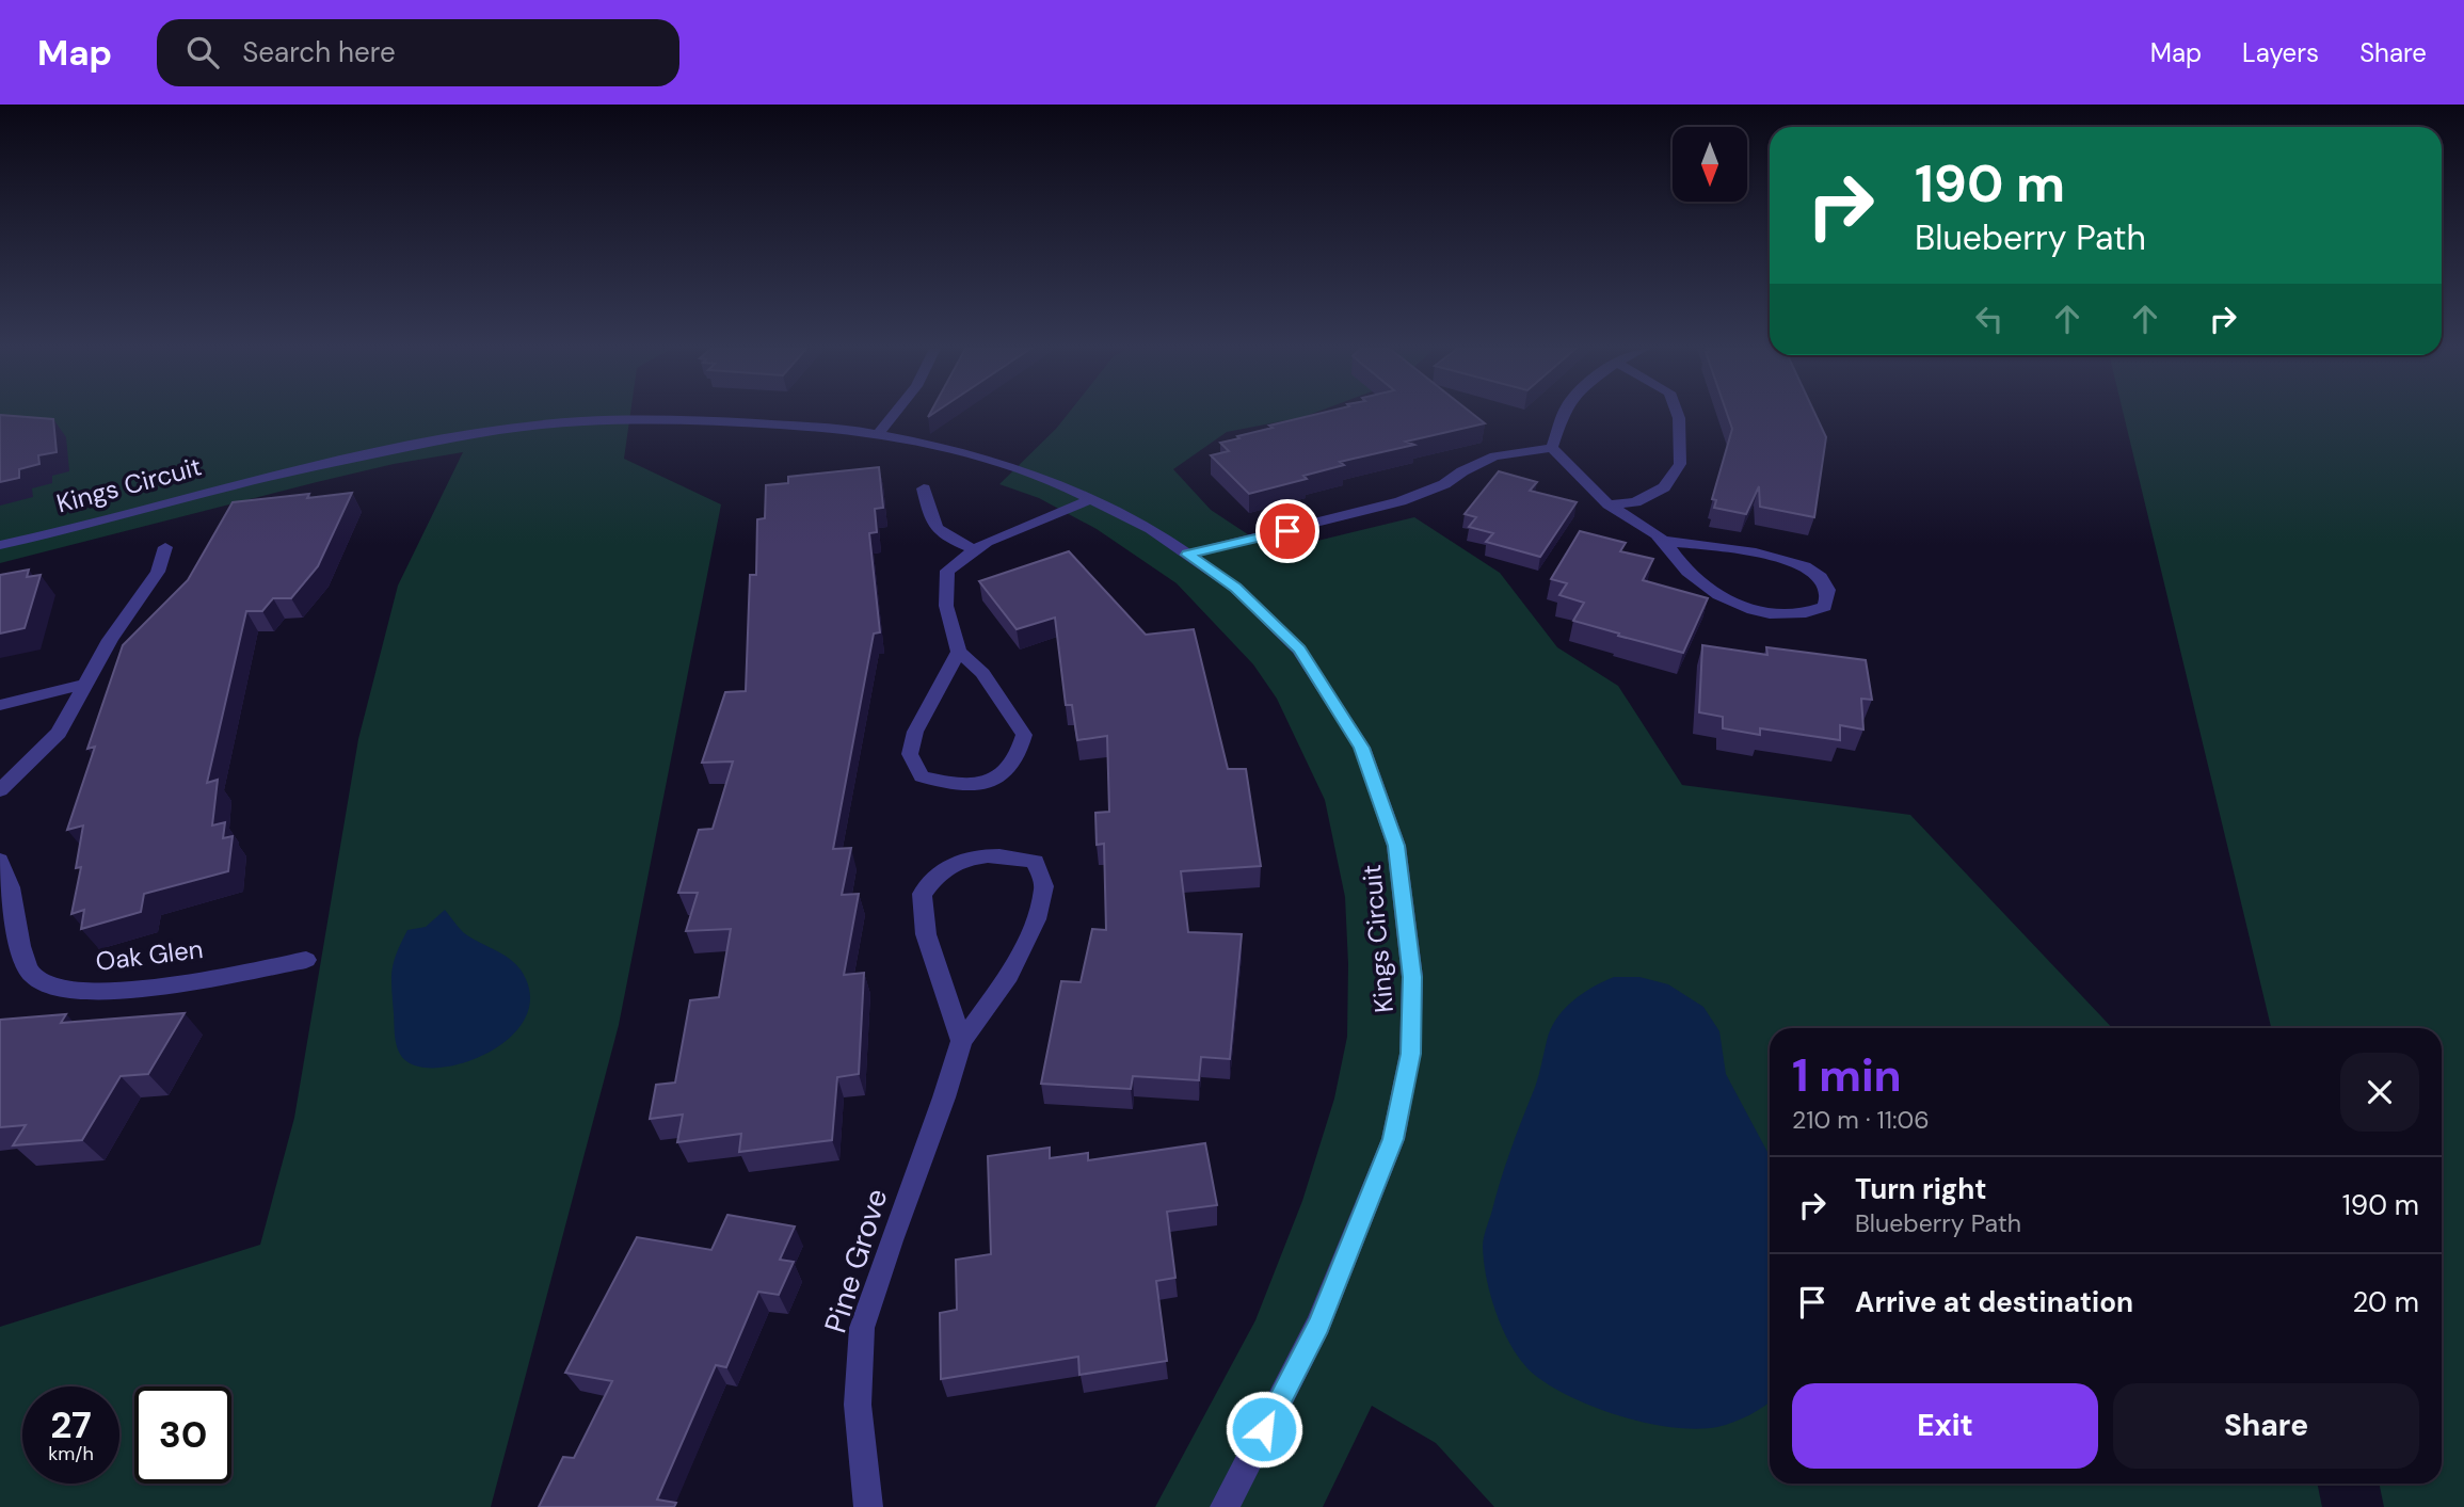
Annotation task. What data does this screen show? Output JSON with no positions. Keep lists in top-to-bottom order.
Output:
{
  "streets": {
    "street": ["Kings Circuit", "Oak Glen", "Pine Grove"]
  },
  "north": "bottom",
  "page": {
    "header": "Map",
    "search": "Search here",
    "nav": ["Map", "Layers", "Share"],
    "turn": ["190 m", "Blueberry Path"],
    "heading": ["1 min", "210 m · 11:06"],
    "list": [
      {
        "name": "Turn right",
        "note": "Blueberry Path",
        "value": "190 m"
      },
      {
        "name": "Arrive at destination",
        "value": "20 m"
      }
    ],
    "buttons": ["Exit", "Share"],
    "speed": "27 km/h",
    "limit": "30"
  }
}
